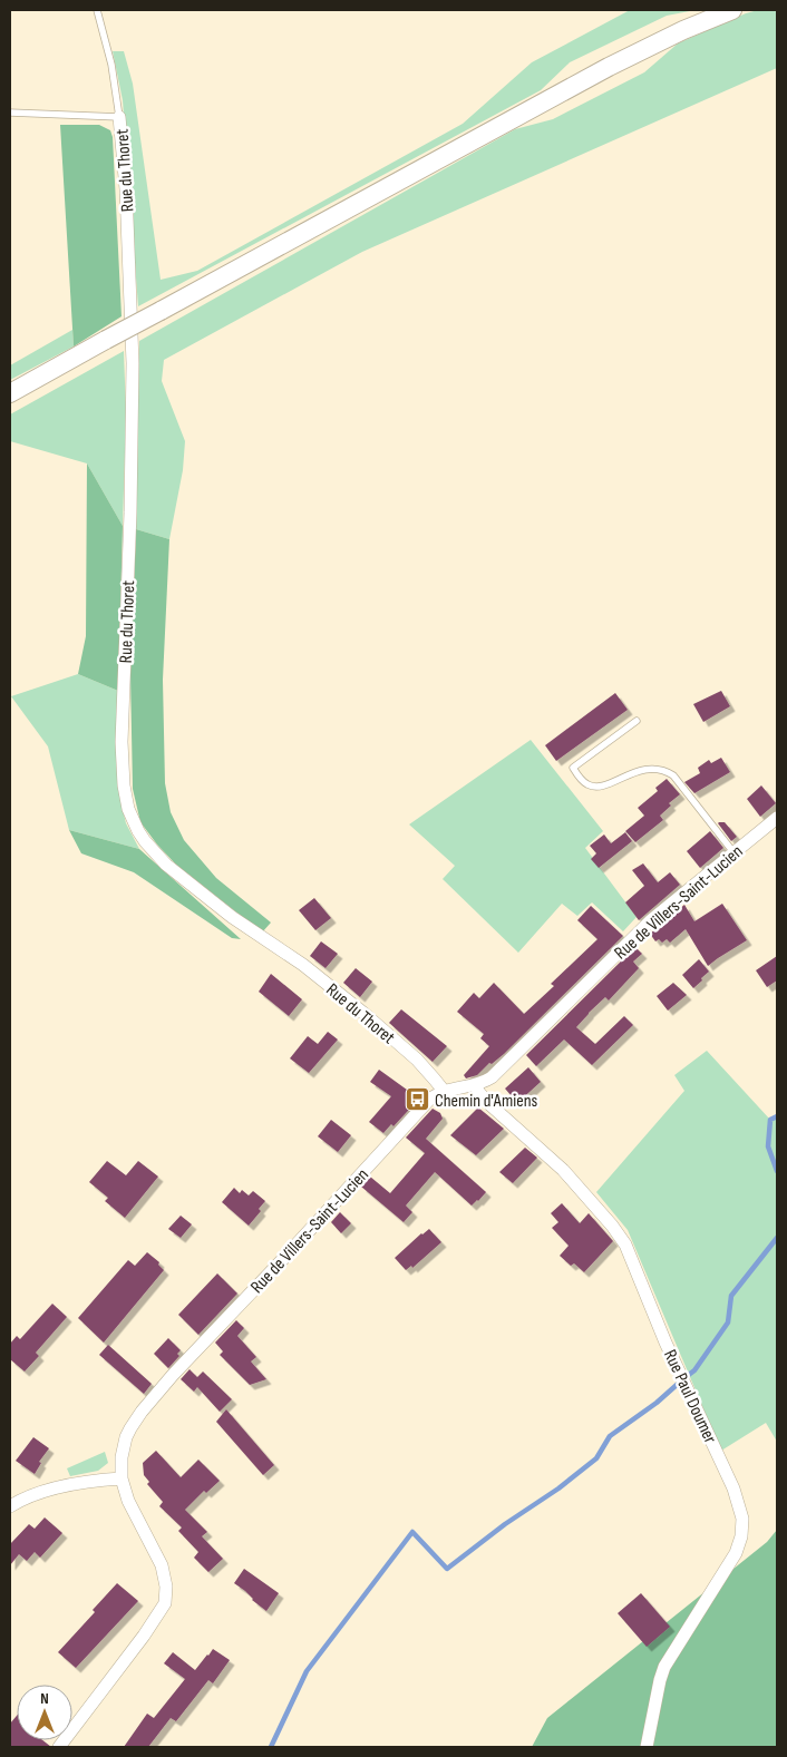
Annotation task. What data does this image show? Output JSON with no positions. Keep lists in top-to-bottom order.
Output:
{
  "streets": {
    "street": ["Rue du Thoret", "Rue de Villers-Saint-Lucien", "Rue Paul Doumer"]
  },
  "crossings": [
    ["Rue du Thoret", "Rue de Villers-Saint-Lucien"],
    ["Rue de Villers-Saint-Lucien", "Rue Paul Doumer"]
  ],
  "places": {
    "bus stop": ["Chemin d'Amiens"]
  },
  "north": "top"
}
